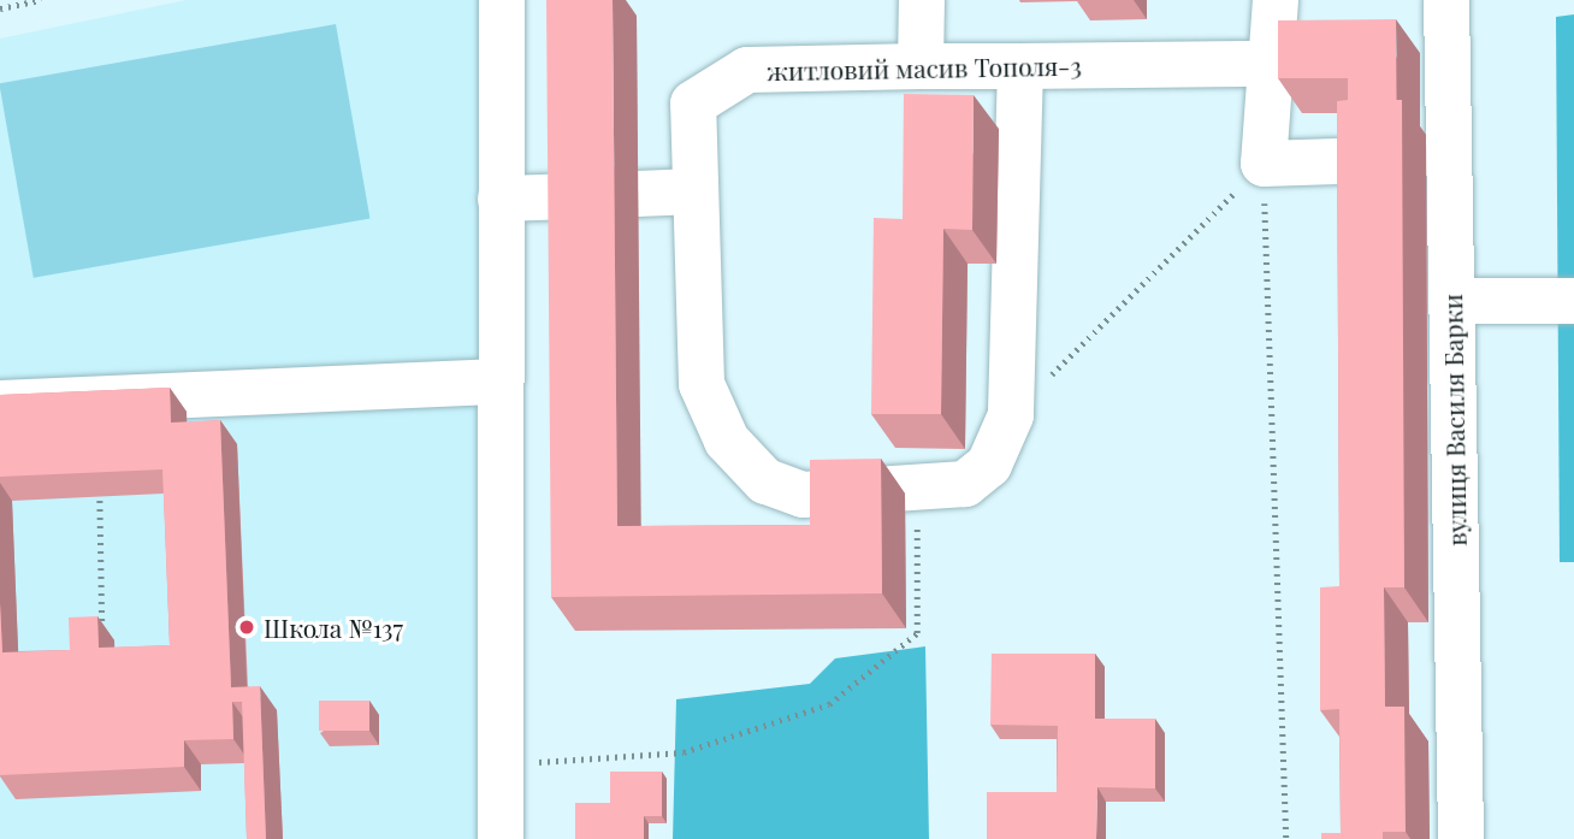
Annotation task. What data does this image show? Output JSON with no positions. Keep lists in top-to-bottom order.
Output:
{
  "streets": {
    "lane": ["житловий масив Тополя-3", "вулиця Василя Барки"]
  },
  "places": ["Школа №137"]
}
